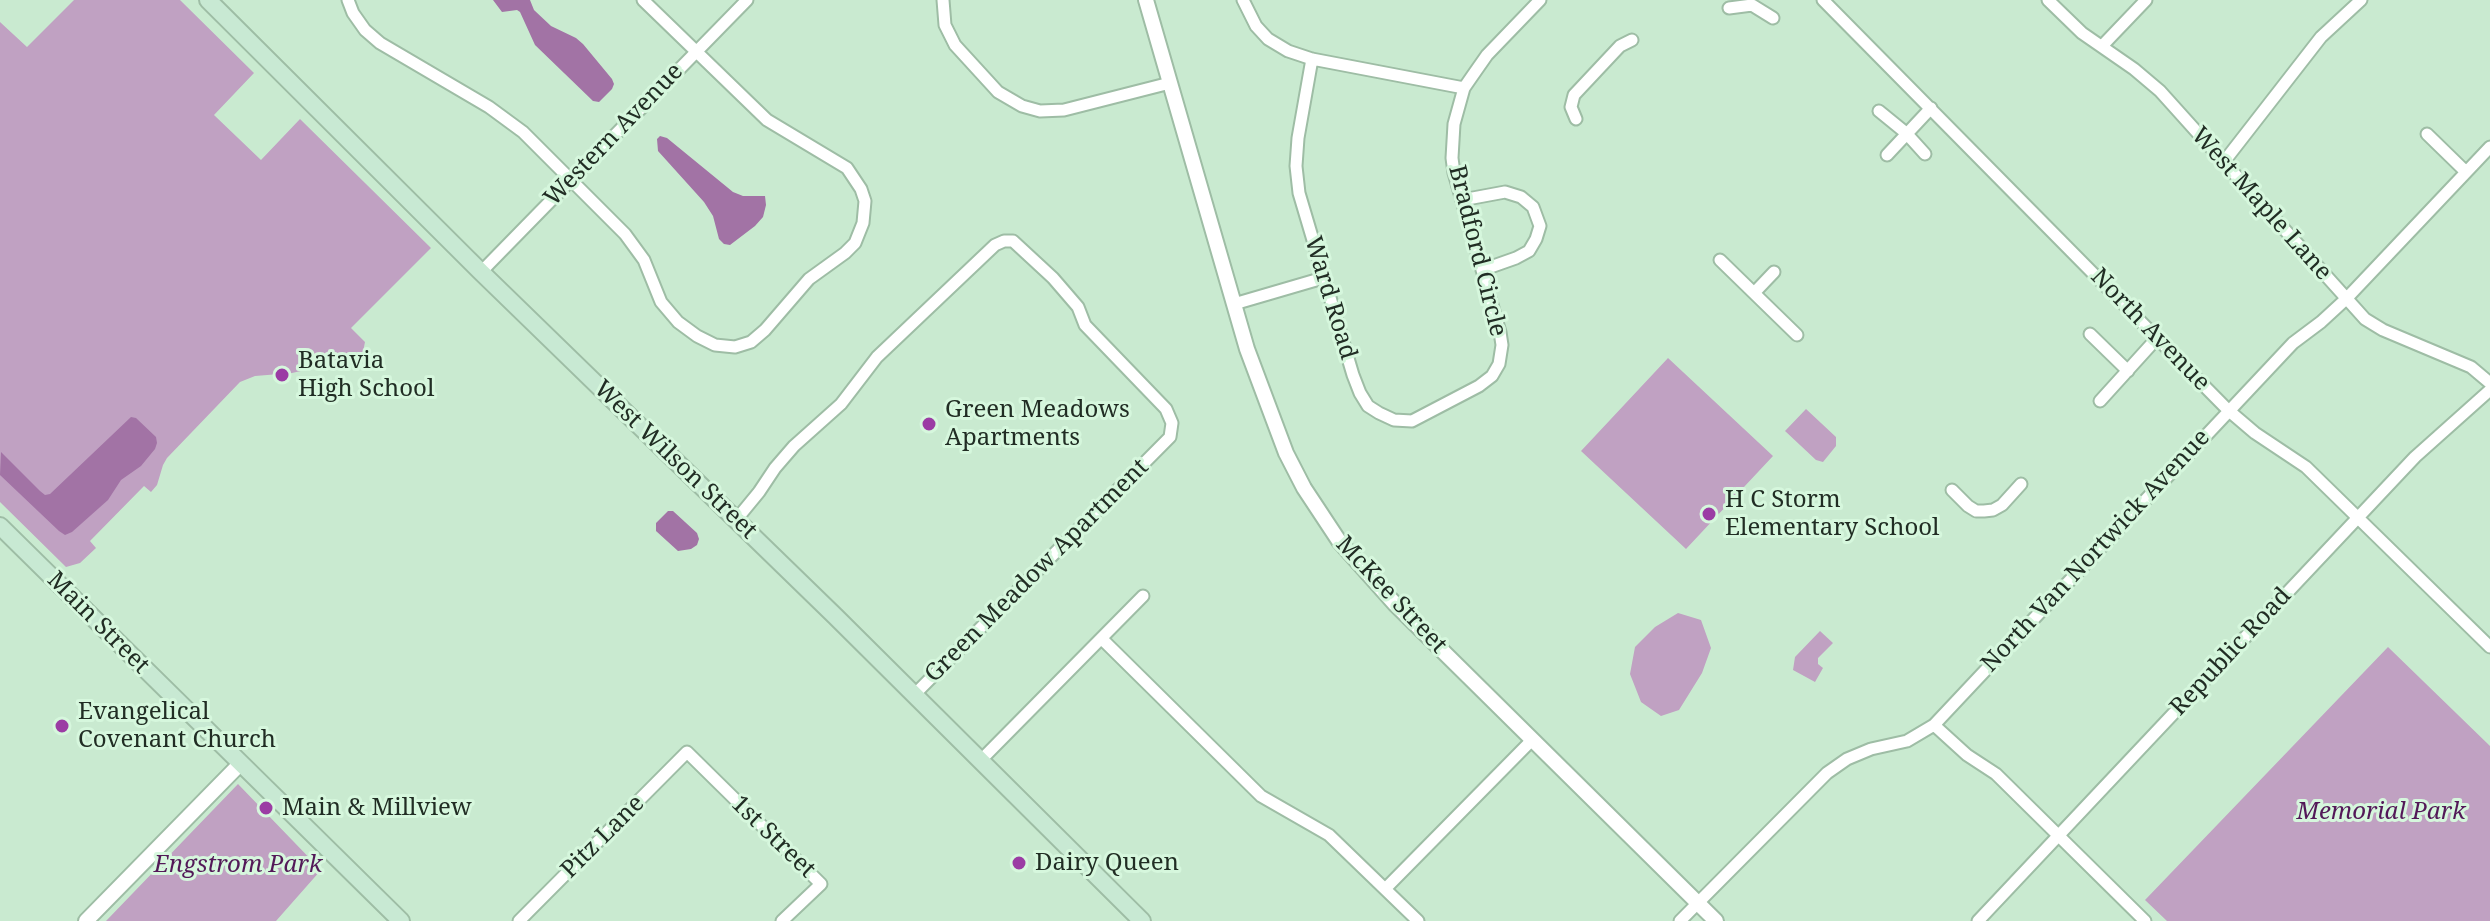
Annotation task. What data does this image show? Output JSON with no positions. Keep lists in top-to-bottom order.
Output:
{
  "streets": {
    "main road": ["West Wilson Street", "Main Street"],
    "street": [
      "Western Avenue",
      "West Maple Lane",
      "Bradford Circle",
      "Ward Road",
      "North Avenue",
      "North Van Nortwick Avenue",
      "Green Meadow Apartment",
      "McKee Street",
      "Republic Road",
      "Pitz Lane",
      "1st Street"
    ]
  },
  "crossings": [
    ["Western Avenue", "West Wilson Street"],
    ["West Maple Lane", "North Van Nortwick Avenue"],
    ["Bradford Circle", "Ward Road"],
    ["North Avenue", "North Van Nortwick Avenue"],
    ["North Avenue", "Republic Road"],
    ["West Wilson Street", "Green Meadow Apartment"],
    ["North Van Nortwick Avenue", "McKee Street"],
    ["Pitz Lane", "1st Street"]
  ],
  "parks": ["Memorial Park", "Engstrom Park"],
  "places": [
    "Batavia High School",
    "Green Meadows Apartments",
    "H C Storm Elementary School",
    "Evangelical Covenant Church",
    "Main & Millview",
    "Dairy Queen"
  ]
}
